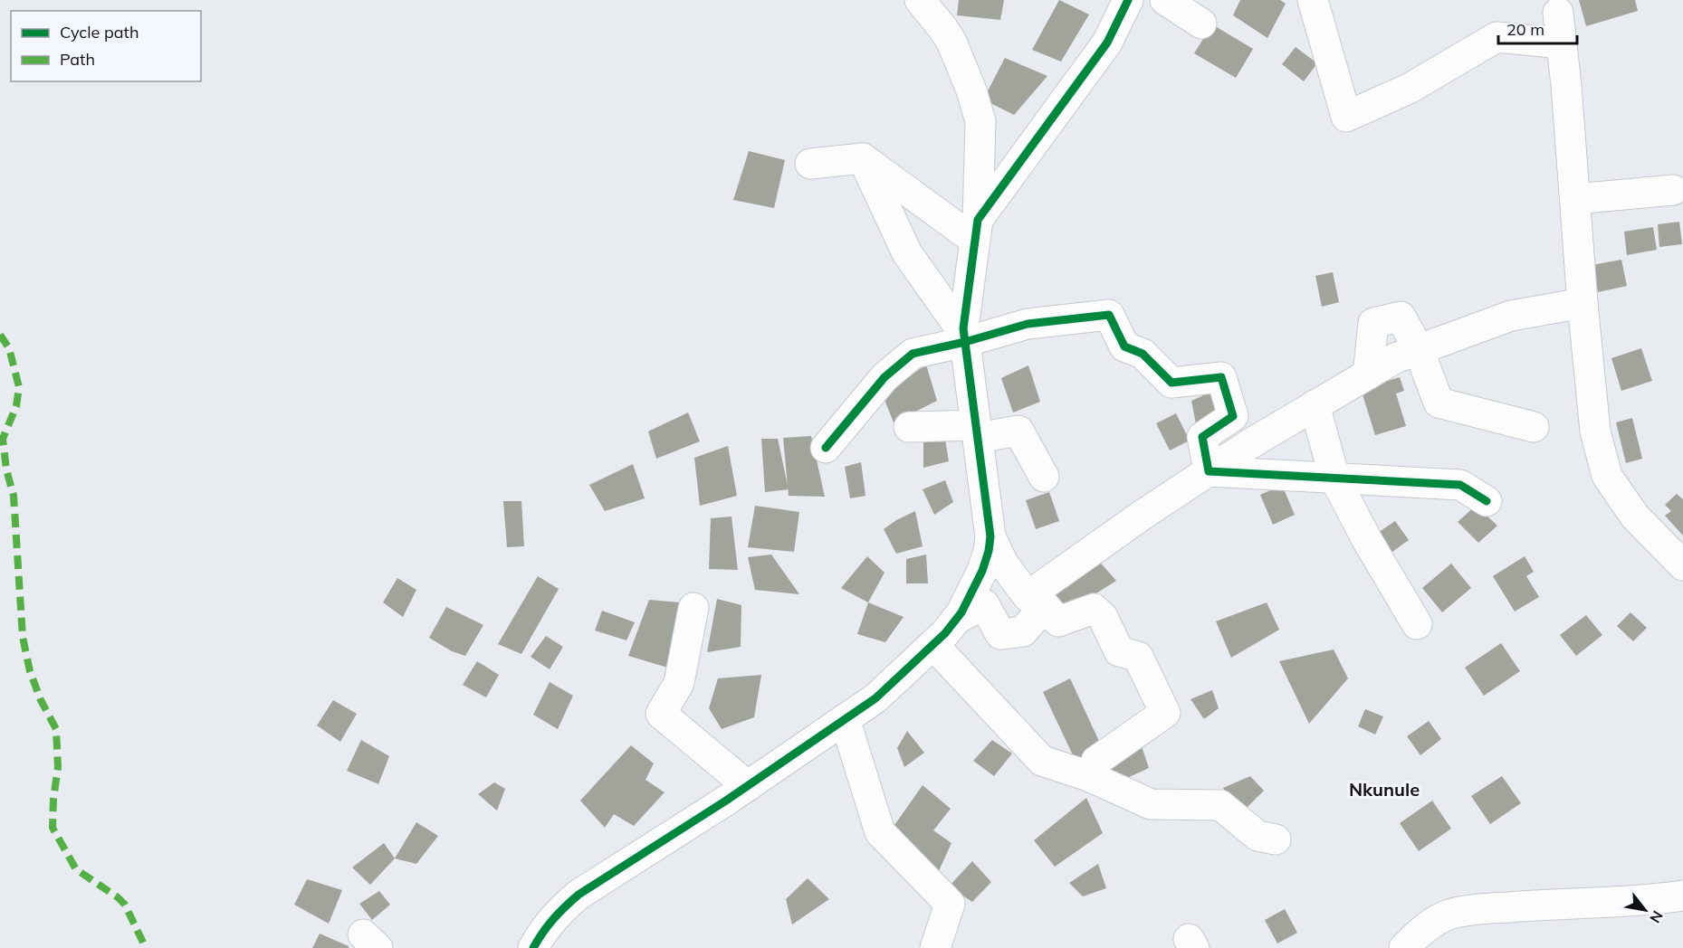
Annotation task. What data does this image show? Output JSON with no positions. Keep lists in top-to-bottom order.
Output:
{
  "districts": ["Nkunule"],
  "legend": ["Cycle path", "Path"],
  "scale_bar": "20 m",
  "north": "bottom right"
}
